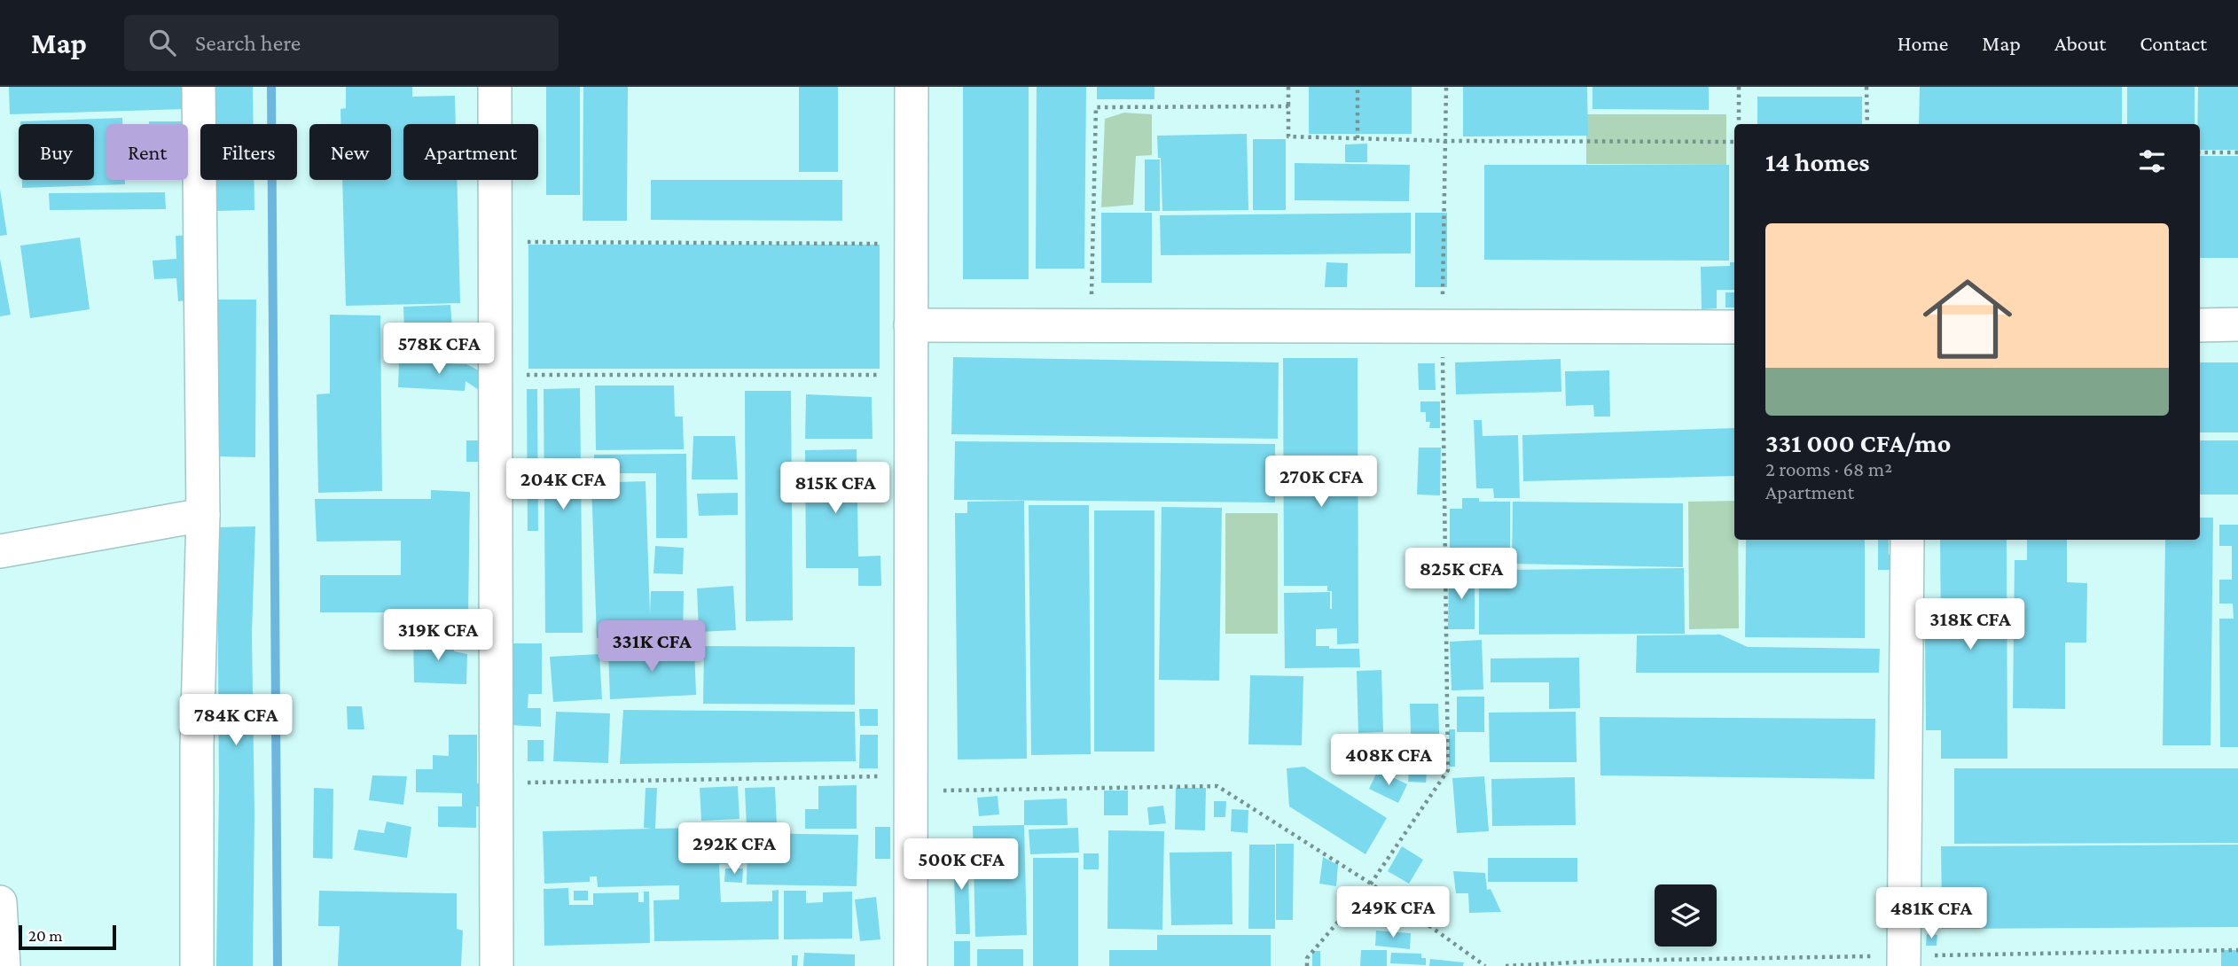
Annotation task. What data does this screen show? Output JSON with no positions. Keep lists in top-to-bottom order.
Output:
{
  "scale_bar": "20 m",
  "page": {
    "header": "Map",
    "search": "Search here",
    "nav": [
      "Home",
      "Map",
      "About",
      "Contact"
    ],
    "chip": [
      "Buy",
      "Rent",
      "Filters",
      "New",
      "Apartment"
    ],
    "heading": "14 homes",
    "list": [
      {
        "name": "331 000 CFA/mo",
        "note": "2 rooms · 68 m² · Apartment"
      }
    ],
    "price": [
      "578K CFA",
      "270K CFA",
      "204K CFA",
      "815K CFA",
      "825K CFA",
      "318K CFA",
      "319K CFA",
      "331K CFA",
      "784K CFA",
      "408K CFA",
      "292K CFA",
      "500K CFA",
      "249K CFA",
      "481K CFA"
    ],
    "scale": "20 m"
  }
}
